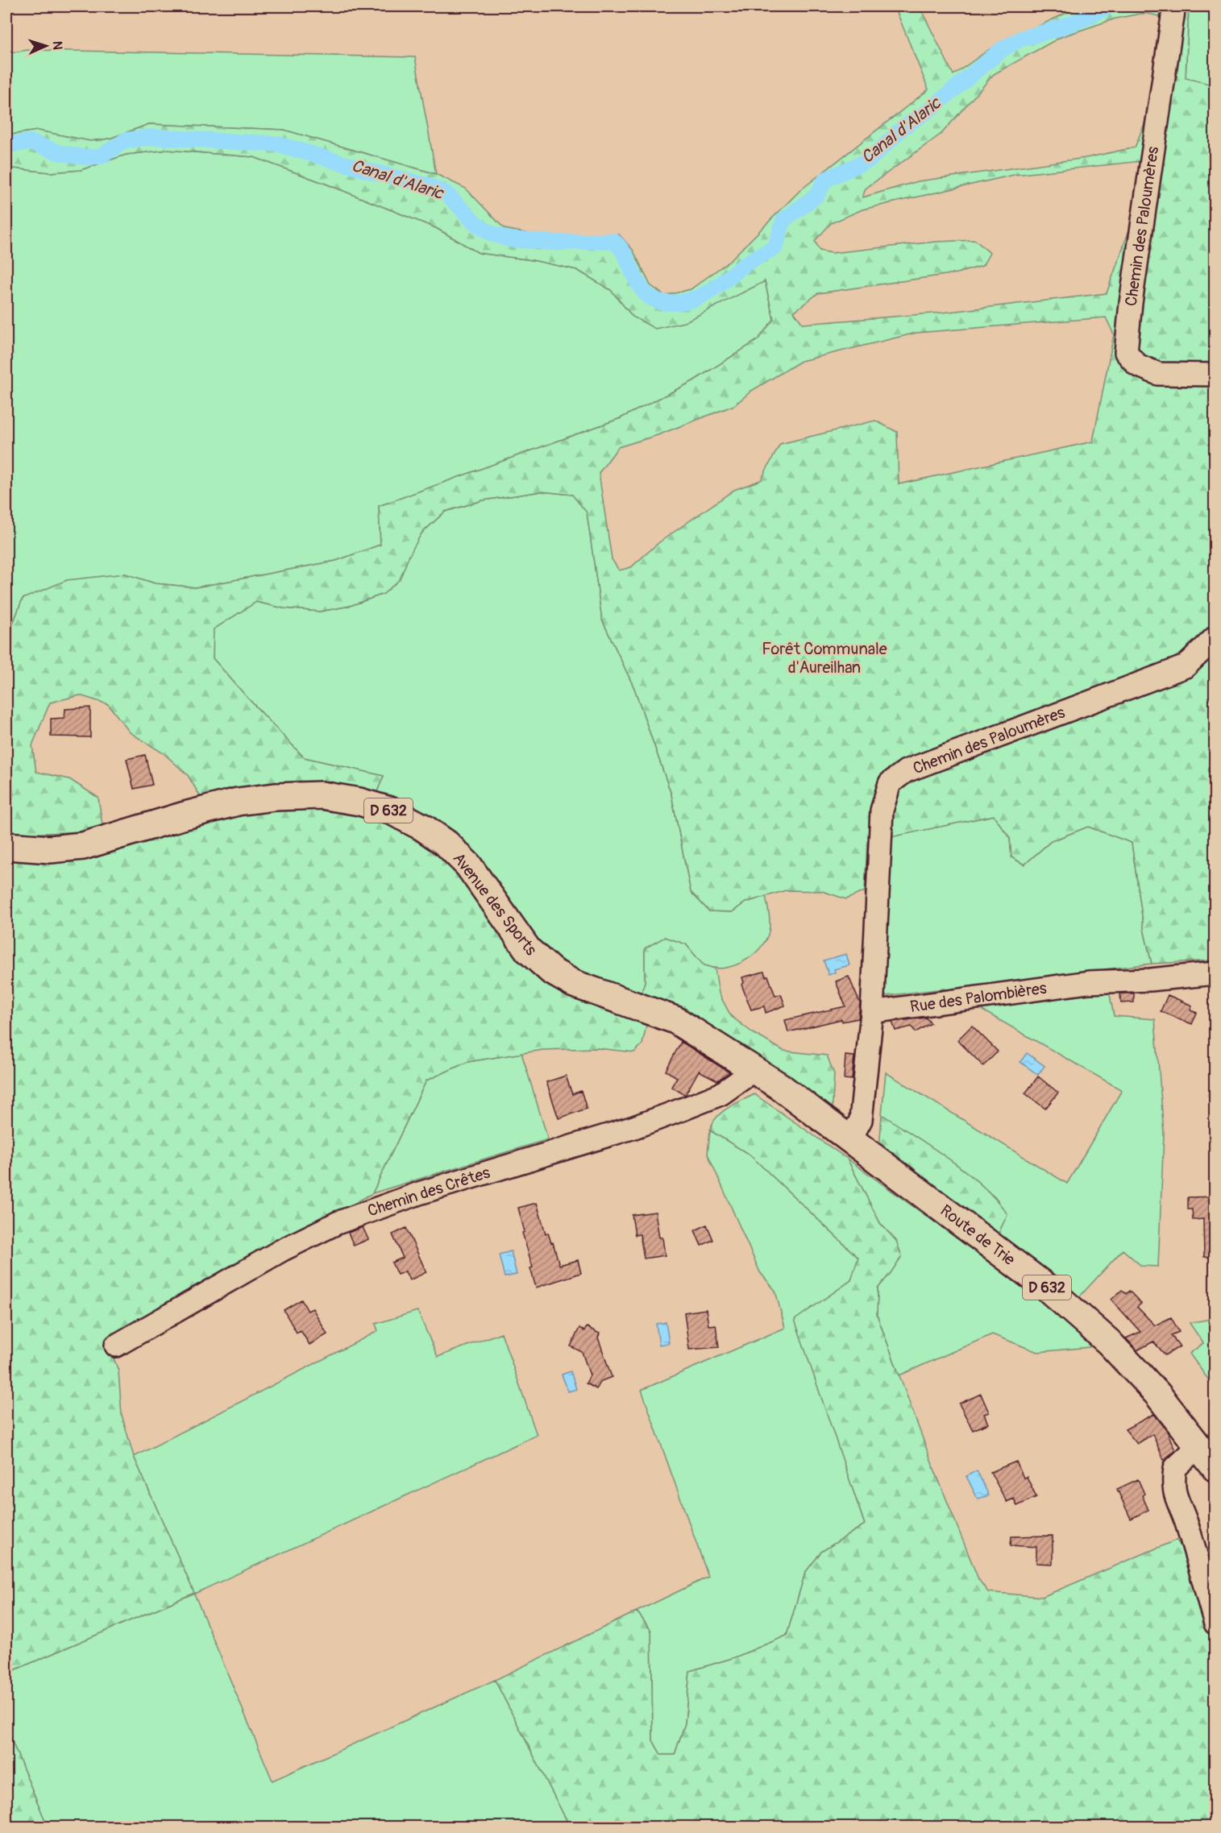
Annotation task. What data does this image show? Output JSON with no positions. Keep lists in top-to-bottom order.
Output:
{
  "streets": {
    "main road": ["D 632", "Avenue des Sports", "Route de Trie"],
    "street": ["Chemin des Paloumères", "Rue des Palombières", "Chemin des Crêtes"]
  },
  "crossings": [
    ["Chemin des Paloumères", "Rue des Palombières"],
    ["D 632", "Avenue des Sports"],
    ["D 632", "Chemin des Crêtes"],
    ["D 632", "Route de Trie"],
    ["Avenue des Sports", "Chemin des Crêtes"]
  ],
  "water": ["Canal d'Alaric"],
  "parks": ["Forêt Communale d'Aureilhan"],
  "north": "right"
}
